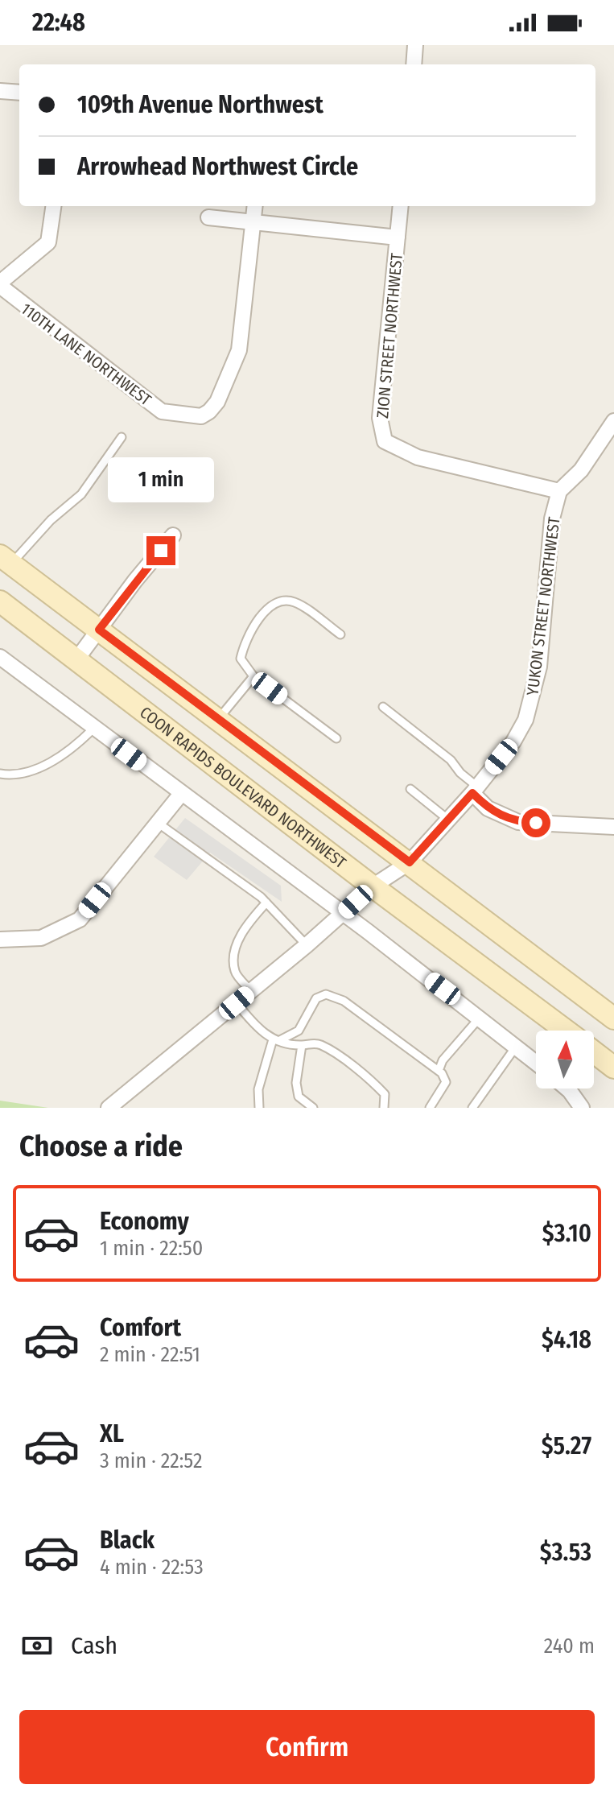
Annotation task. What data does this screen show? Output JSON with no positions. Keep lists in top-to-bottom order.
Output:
{
  "streets": {
    "main road": ["COON RAPIDS BOULEVARD NORTHWEST"],
    "street": ["ZION STREET NORTHWEST", "110TH LANE NORTHWEST", "YUKON STREET NORTHWEST"]
  },
  "crossings": [
    ["ZION STREET NORTHWEST", "YUKON STREET NORTHWEST"],
    ["YUKON STREET NORTHWEST", "COON RAPIDS BOULEVARD NORTHWEST"]
  ],
  "north": "top",
  "page": {
    "status": "22:48",
    "banner": ["109th Avenue Northwest", "Arrowhead Northwest Circle"],
    "bubble": "1 min",
    "heading": "Choose a ride",
    "list": [
      {
        "name": "Economy",
        "note": "1 min · 22:50",
        "value": "$3.10"
      },
      {
        "name": "Comfort",
        "note": "2 min · 22:51",
        "value": "$4.18"
      },
      {
        "name": "XL",
        "note": "3 min · 22:52",
        "value": "$5.27"
      },
      {
        "name": "Black",
        "note": "4 min · 22:53",
        "value": "$3.53"
      }
    ],
    "pay": ["Cash", "240 m"],
    "buttons": "Confirm"
  }
}
